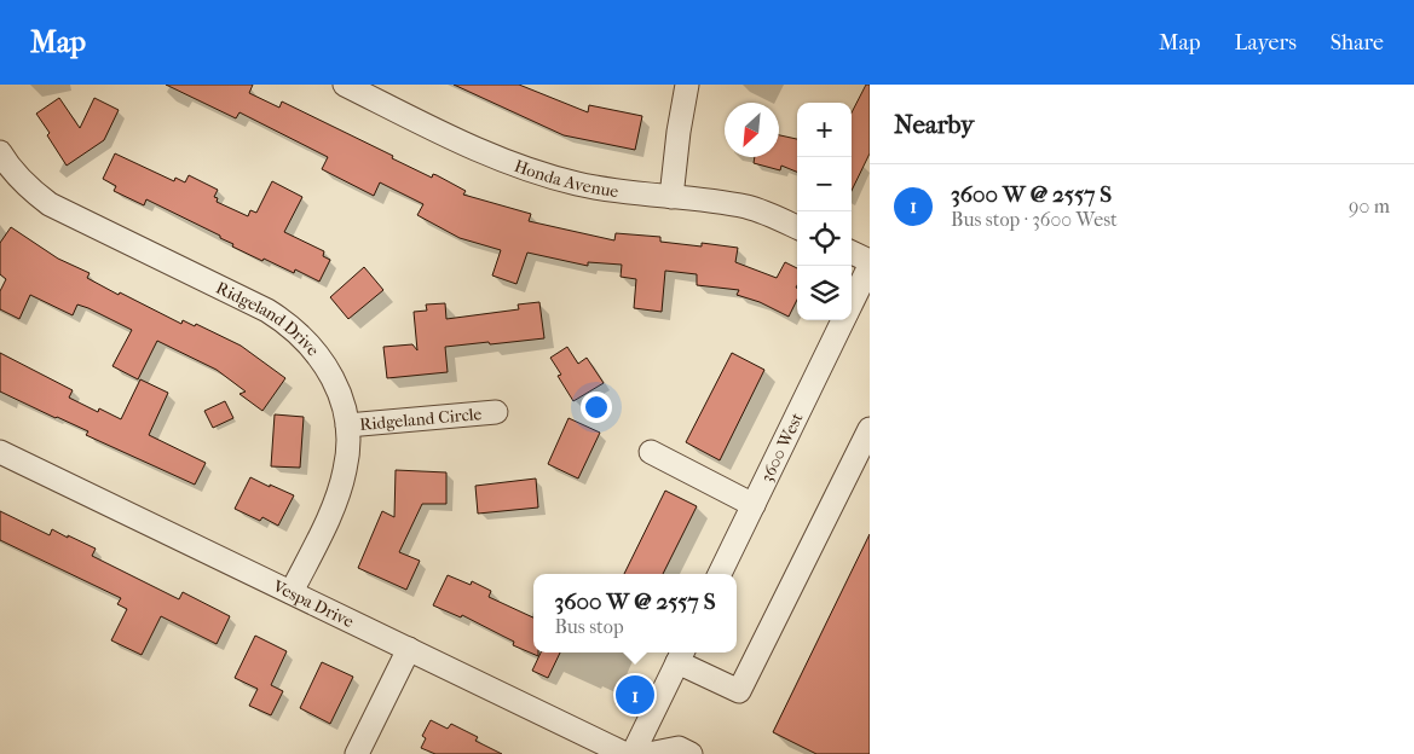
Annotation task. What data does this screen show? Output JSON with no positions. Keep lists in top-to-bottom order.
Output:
{
  "streets": {
    "street": [
      "Honda Avenue",
      "Ridgeland Drive",
      "Ridgeland Circle",
      "3600 West",
      "Vespa Drive"
    ]
  },
  "crossings": [
    ["Ridgeland Drive", "Ridgeland Circle"],
    ["Ridgeland Drive", "Vespa Drive"]
  ],
  "north": "bottom left",
  "page": {
    "header": "Map",
    "nav": ["Map", "Layers", "Share"],
    "heading": "Nearby",
    "map_buttons": ["+", "−"],
    "list": [
      {
        "mark": "1",
        "name": "3600 W @ 2557 S",
        "note": "Bus stop · 3600 West",
        "value": "90 m"
      }
    ],
    "popup": ["3600 W @ 2557 S", "Bus stop"],
    "pins": "1"
  }
}
